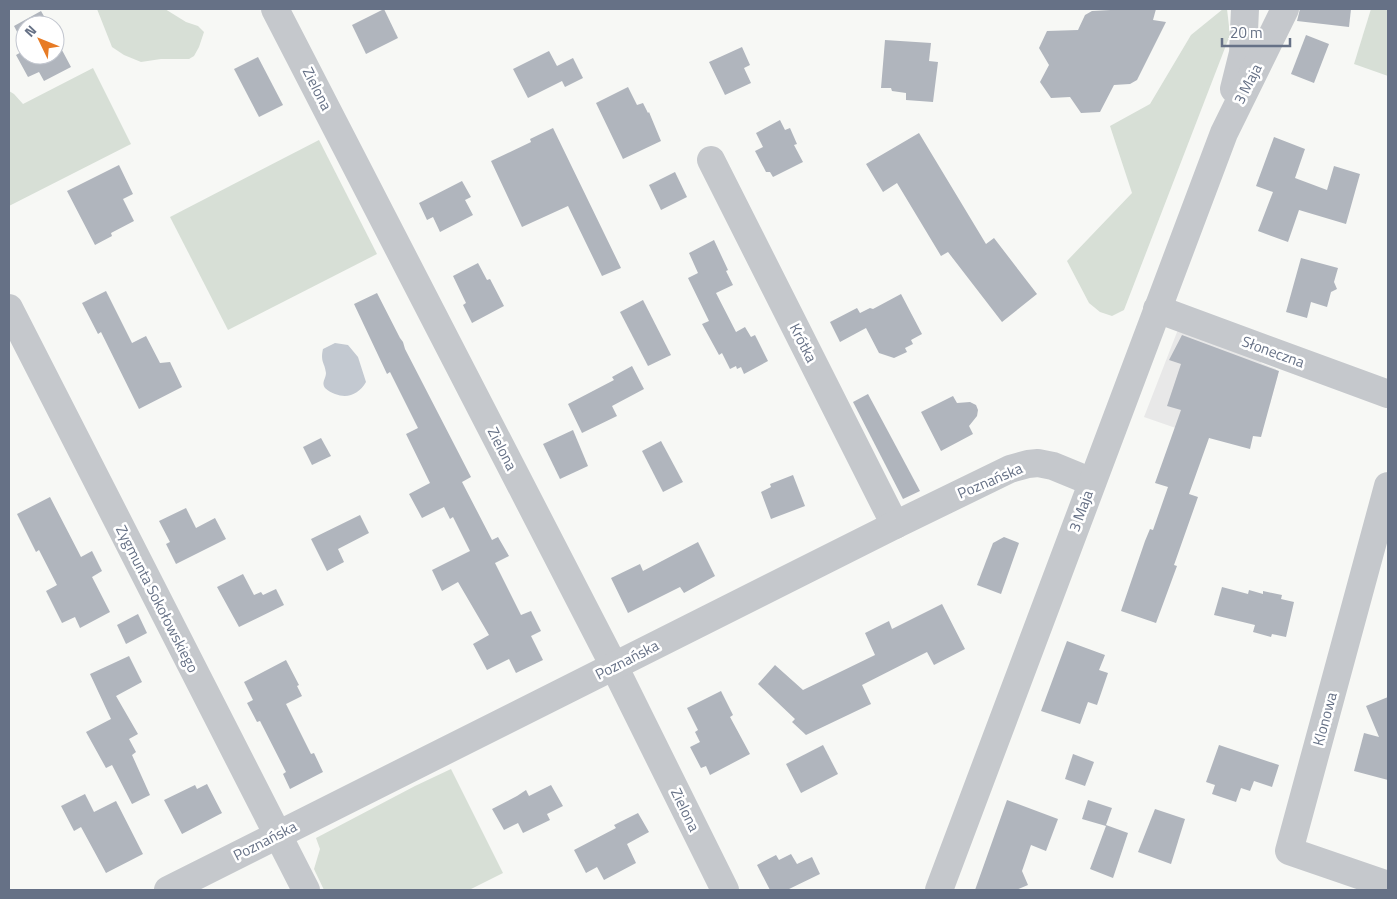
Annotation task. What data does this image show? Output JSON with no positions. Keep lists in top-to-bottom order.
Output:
{
  "streets": {
    "street": [
      "3 Maja",
      "Zielona",
      "Krótka",
      "Słoneczna",
      "Poznańska",
      "Zygmunta Sokołowskiego",
      "Klonowa"
    ]
  },
  "crossings": [
    ["3 Maja", "Słoneczna"],
    ["3 Maja", "Poznańska"],
    ["Zielona", "Poznańska"],
    ["Krótka", "Poznańska"],
    ["Poznańska", "Zygmunta Sokołowskiego"]
  ],
  "scale_bar": "20 m",
  "north": "top left"
}
